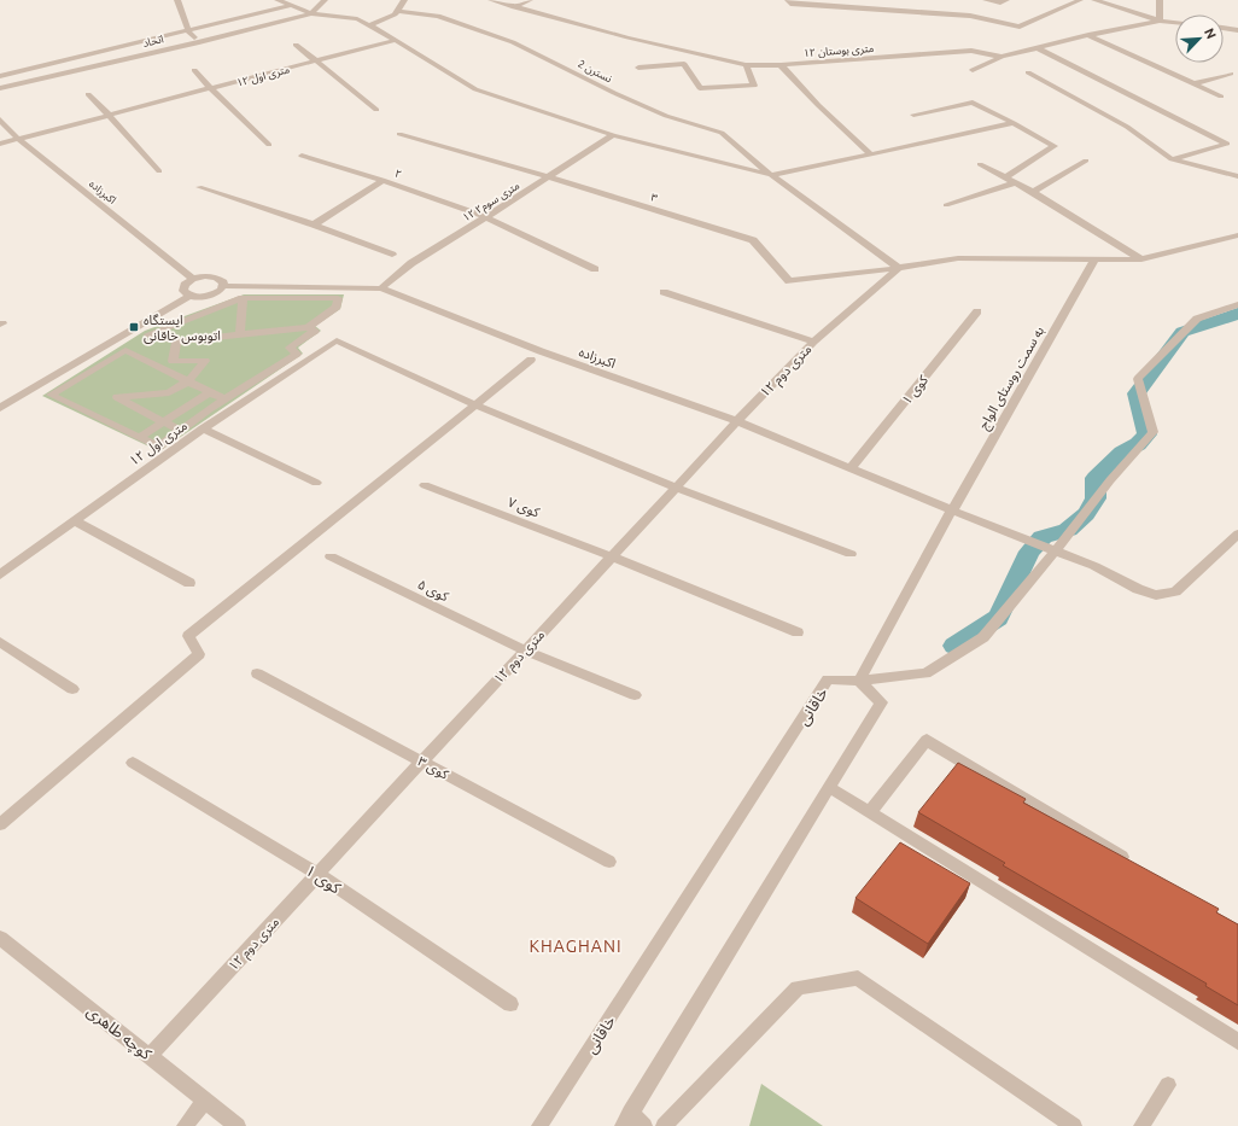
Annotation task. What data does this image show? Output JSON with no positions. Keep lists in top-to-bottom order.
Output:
{
  "streets": {
    "street": [
      "اتحاد",
      "۱۲ متری بوستان",
      "نسترن 2",
      "۱۲ متری اول",
      "۲",
      "اکبرزاده",
      "۳",
      "۱۲ متری سوم۲",
      "۱۲ متری دوم",
      "به سمت روستای الواج",
      "کوی ۱",
      "کوی ۷",
      "کوی ۵",
      "خاقانی",
      "کوی ۳",
      "کوچه طاهری"
    ]
  },
  "crossings": [
    ["نسترن 2", "۳"],
    ["نسترن 2", "۱۲ متری دوم"],
    ["۱۲ متری اول", "اکبرزاده"],
    ["۲", "۱۲ متری سوم۲"],
    ["اکبرزاده", "۱۲ متری سوم۲"],
    ["اکبرزاده", "۱۲ متری دوم"],
    ["اکبرزاده", "به سمت روستای الواج"],
    ["اکبرزاده", "کوی ۱"],
    ["۳", "۱۲ متری سوم۲"],
    ["۳", "۱۲ متری دوم"],
    ["۱۲ متری دوم", "کوی ۱"],
    ["۱۲ متری دوم", "کوی ۷"],
    ["۱۲ متری دوم", "کوی ۵"],
    ["۱۲ متری دوم", "کوی ۳"],
    ["۱۲ متری دوم", "کوچه طاهری"],
    ["به سمت روستای الواج", "خاقانی"]
  ],
  "districts": ["KHAGHANI"],
  "places": {
    "transit": ["ایستگاه اتوبوس خاقانی"]
  },
  "north": "top right"
}
